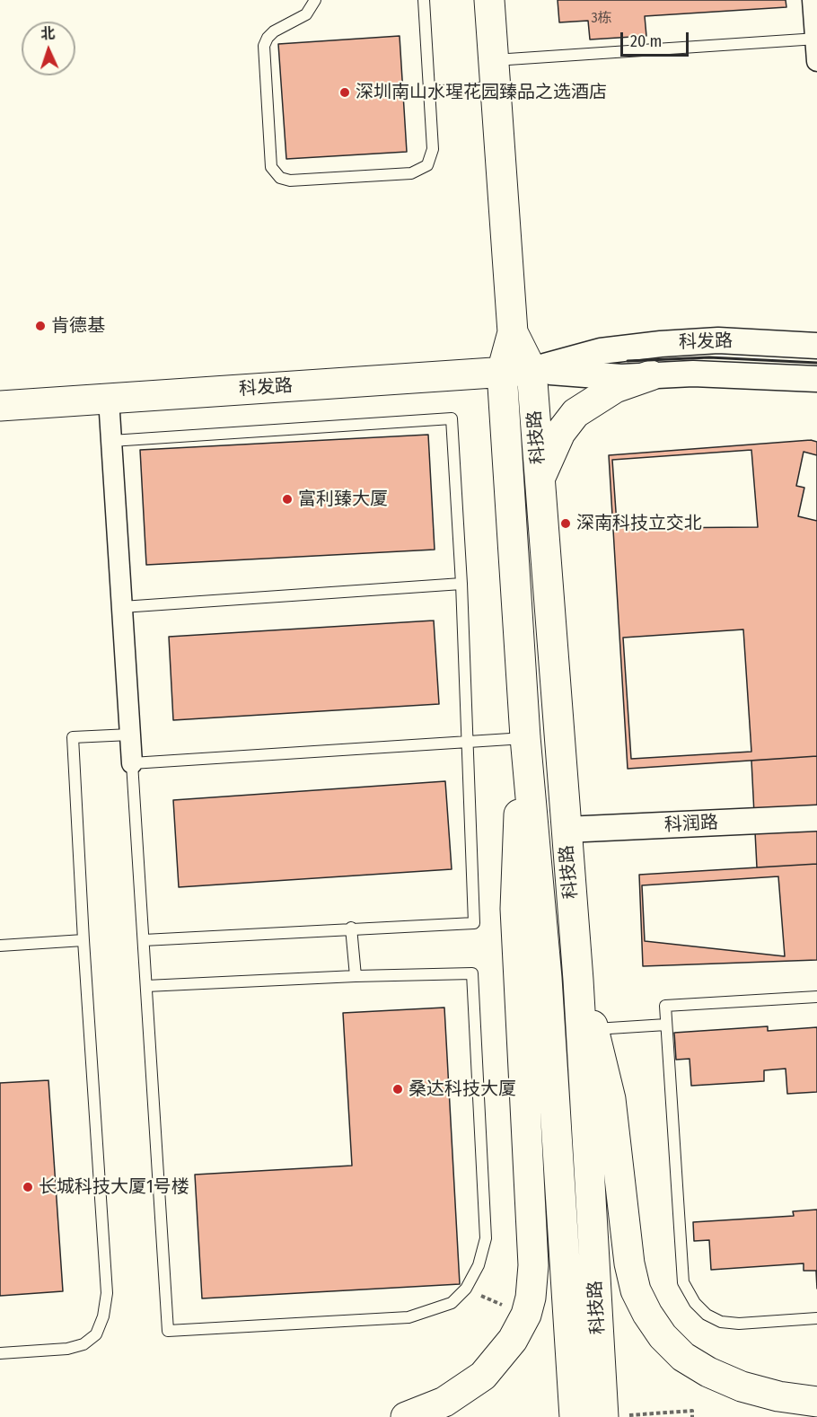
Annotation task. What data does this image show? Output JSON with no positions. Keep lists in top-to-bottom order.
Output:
{
  "streets": {
    "main road": ["科发路", "科技路"],
    "street": ["科润路"]
  },
  "crossings": [
    ["科发路", "科技路"],
    ["科技路", "科润路"]
  ],
  "places": [
    "深圳南山水瑆花园臻品之选酒店",
    "肯德基",
    "富利臻大厦",
    "深南科技立交北",
    "桑达科技大厦",
    "长城科技大厦1号楼"
  ],
  "house_numbers": ["3栋"],
  "scale_bar": "20 m",
  "north": "top"
}
